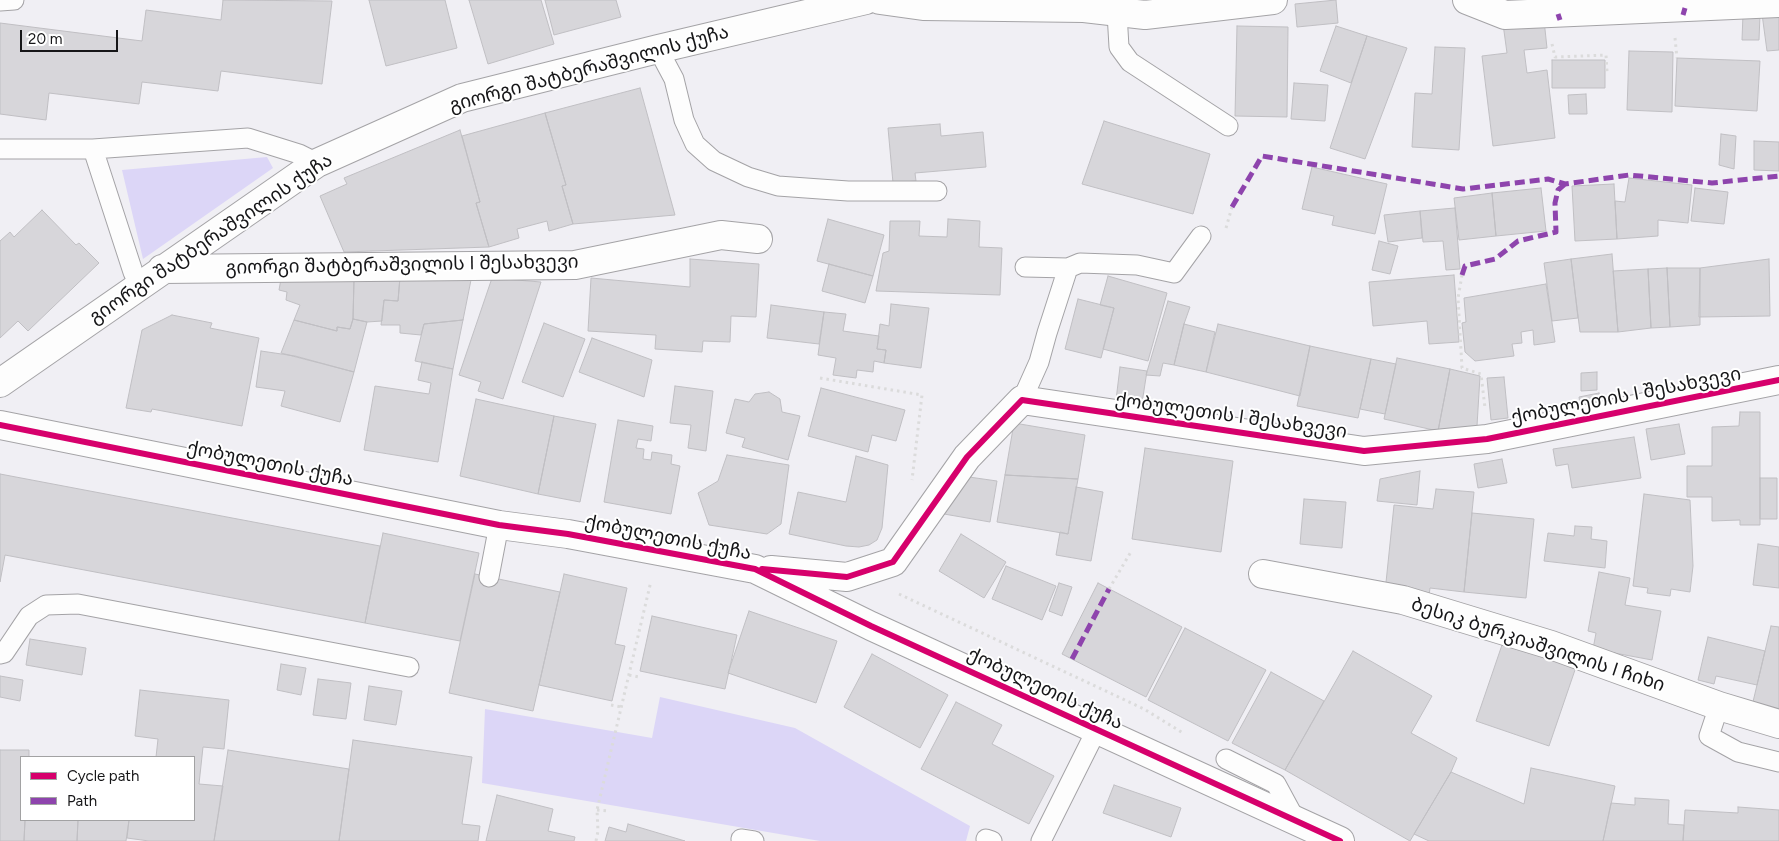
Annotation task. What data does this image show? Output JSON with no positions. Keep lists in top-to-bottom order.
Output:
{
  "streets": {
    "street": [
      "გიორგი შატბერაშვილის ქუჩა",
      "გიორგი შატბერაშვილის I შესახვევი",
      "ქობულეთის I შესახვევი",
      "ქობულეთის ქუჩა",
      "ბესიკ ბურკიაშვილის I ჩიხი"
    ]
  },
  "crossings": [
    ["გიორგი შატბერაშვილის ქუჩა", "გიორგი შატბერაშვილის I შესახვევი"]
  ],
  "legend": ["Cycle path", "Path"],
  "scale_bar": "20 m"
}
